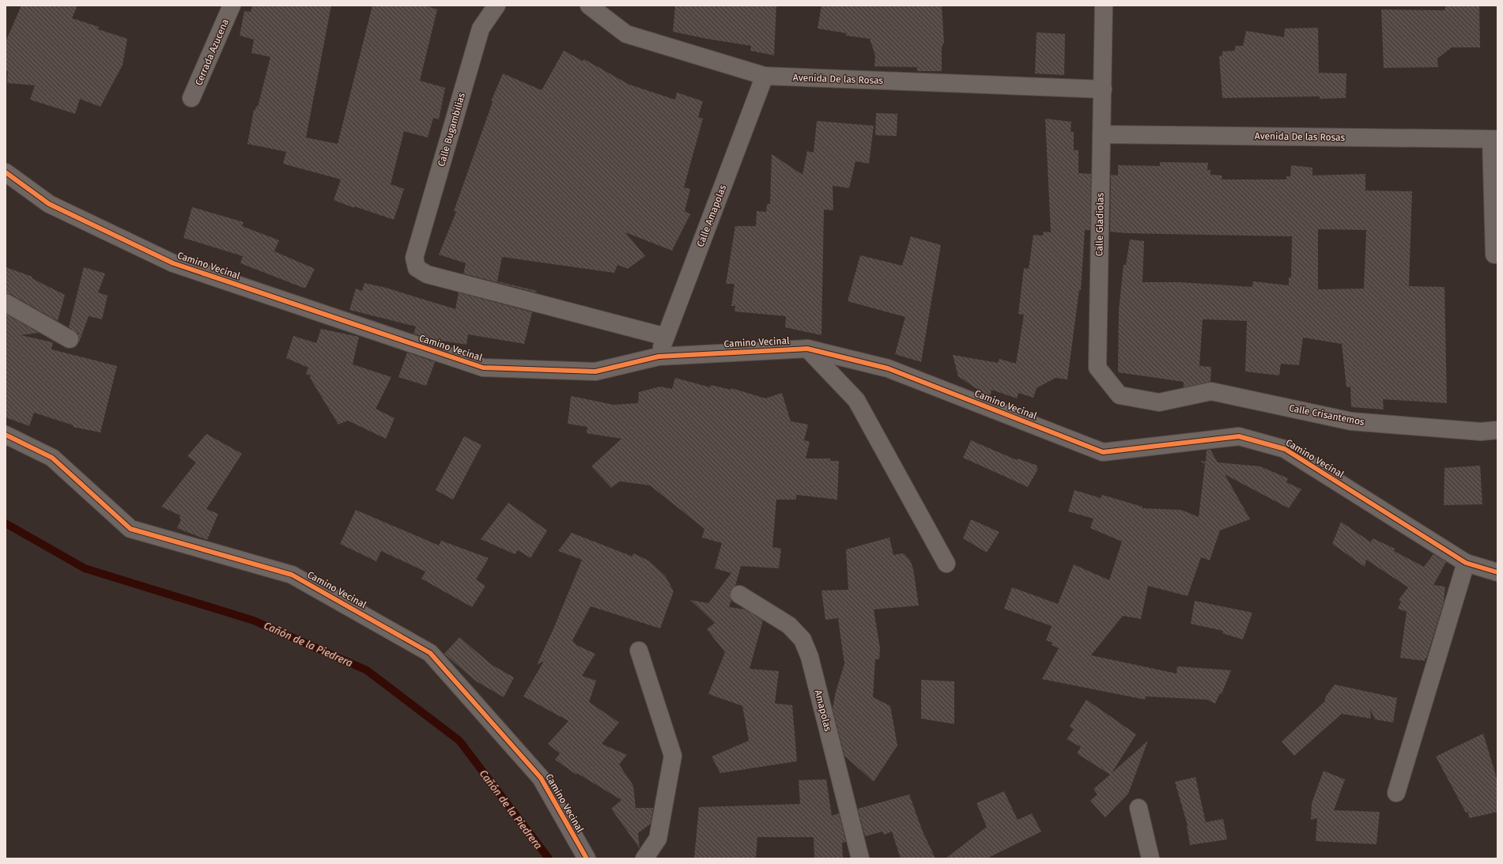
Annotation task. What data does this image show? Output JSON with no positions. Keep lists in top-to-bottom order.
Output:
{
  "streets": {
    "street": [
      "Cerrada Azucena",
      "Avenida De las Rosas",
      "Calle Bugambilias",
      "Calle Amapolas",
      "Calle Gladiolas",
      "Camino Vecinal",
      "Calle Crisantemos",
      "Amapolas"
    ]
  },
  "crossings": [
    ["Avenida De las Rosas", "Calle Amapolas"],
    ["Avenida De las Rosas", "Calle Gladiolas"],
    ["Calle Bugambilias", "Calle Amapolas"],
    ["Calle Amapolas", "Camino Vecinal"],
    ["Calle Gladiolas", "Calle Crisantemos"]
  ],
  "water": ["Cañón de la Piedrera"]
}
